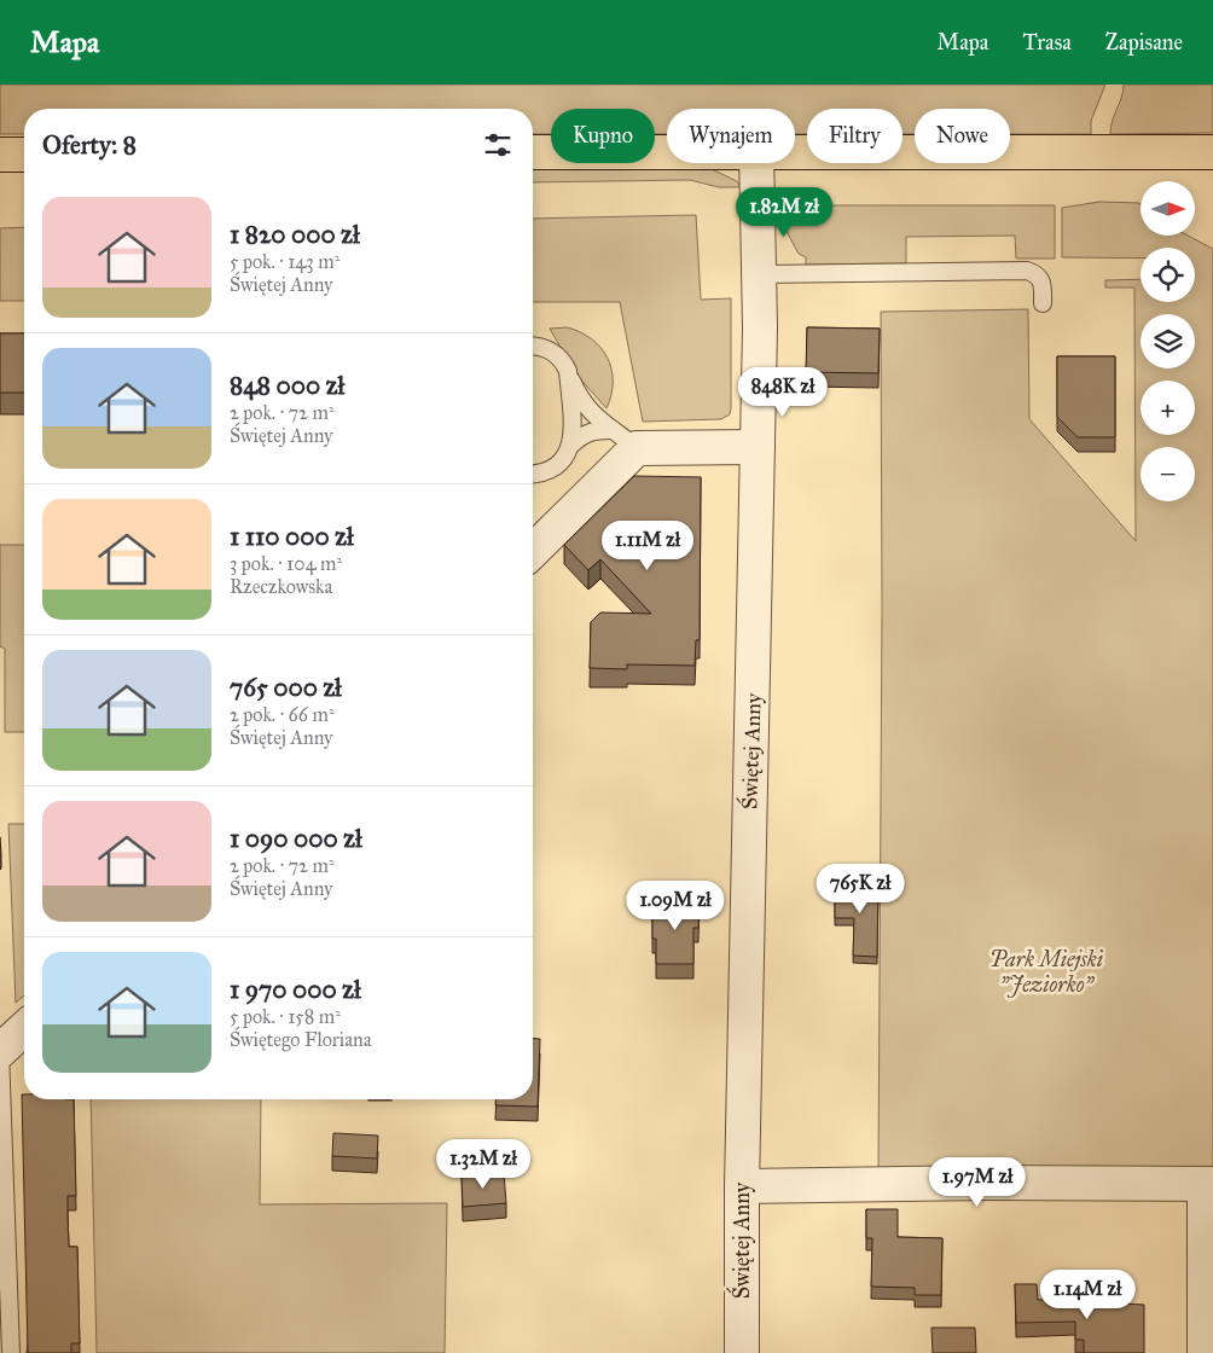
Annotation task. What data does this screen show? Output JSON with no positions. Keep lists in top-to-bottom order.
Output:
{
  "streets": {
    "street": ["Świętej Anny"]
  },
  "parks": ["Park Miejski \"Jeziorko\""],
  "north": "right",
  "page": {
    "header": "Mapa",
    "nav": ["Mapa", "Trasa", "Zapisane"],
    "chip": [
      "Kupno",
      "Wynajem",
      "Filtry",
      "Nowe"
    ],
    "heading": "Oferty: 8",
    "map_buttons": ["+", "−"],
    "list": [
      {
        "name": "1 820 000 zł",
        "note": "5 pok. · 143 m² · Świętej Anny"
      },
      {
        "name": "848 000 zł",
        "note": "2 pok. · 72 m² · Świętej Anny"
      },
      {
        "name": "1 110 000 zł",
        "note": "3 pok. · 104 m² · Rzeczkowska"
      },
      {
        "name": "765 000 zł",
        "note": "2 pok. · 66 m² · Świętej Anny"
      },
      {
        "name": "1 090 000 zł",
        "note": "2 pok. · 72 m² · Świętej Anny"
      },
      {
        "name": "1 970 000 zł",
        "note": "5 pok. · 158 m² · Świętego Floriana"
      }
    ],
    "price": [
      "1.82M zł",
      "848K zł",
      "1.11M zł",
      "765K zł",
      "1.09M zł",
      "1.32M zł",
      "1.97M zł",
      "1.14M zł"
    ]
  }
}
